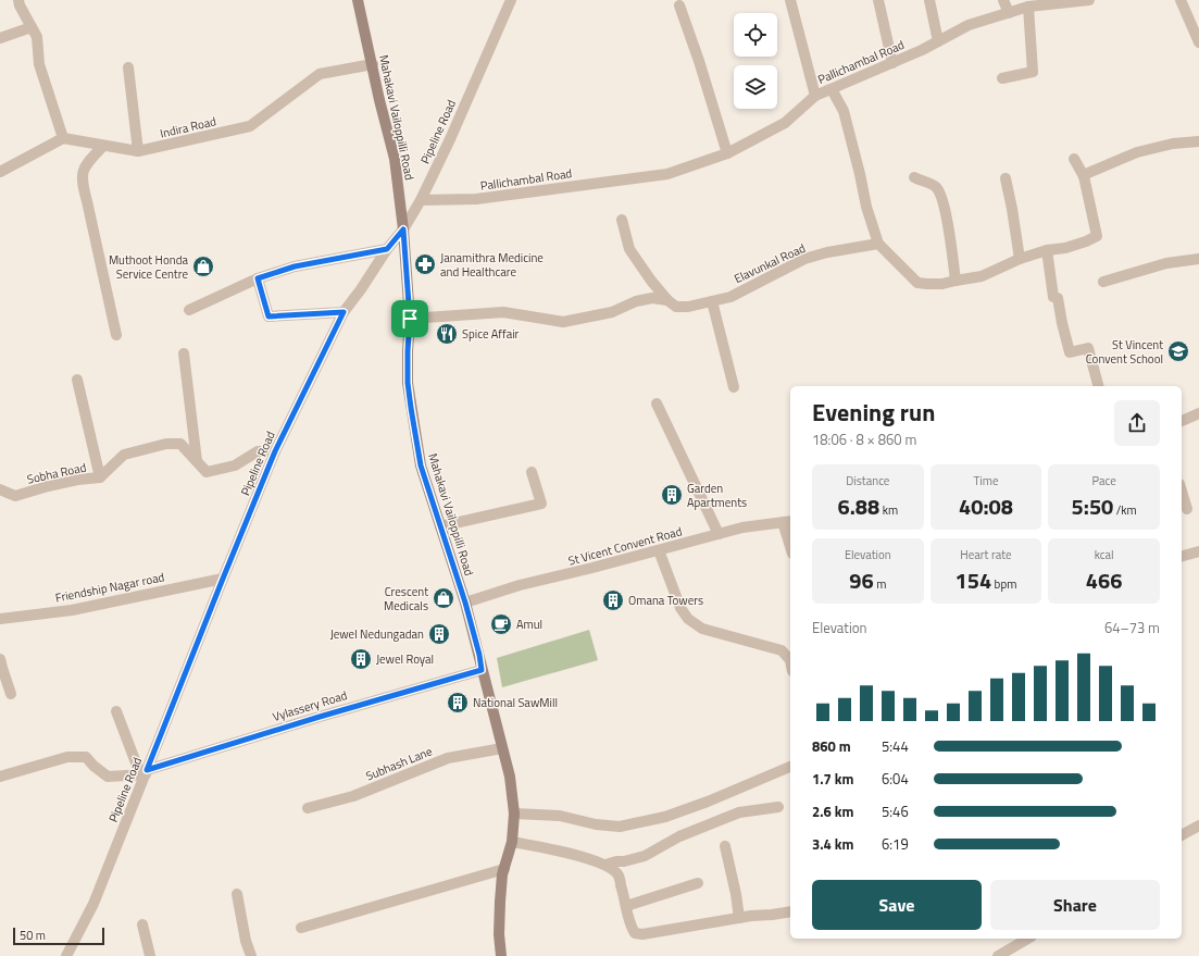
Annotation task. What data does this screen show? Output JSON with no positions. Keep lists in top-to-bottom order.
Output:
{
  "streets": {
    "main road": ["Mahakavi Vailoppilli Road"],
    "street": [
      "Pallichambal Road",
      "Indira Road",
      "Pipeline Road",
      "Elavunkal Road",
      "Sobha Road",
      "St Vicent Convent Road",
      "Friendship Nagar road",
      "Vylassery Road",
      "Subhash Lane"
    ]
  },
  "crossings": [
    ["Pallichambal Road", "Pipeline Road"],
    ["Mahakavi Vailoppilli Road", "Indira Road"],
    ["Mahakavi Vailoppilli Road", "Pipeline Road"],
    ["Mahakavi Vailoppilli Road", "Elavunkal Road"],
    ["Mahakavi Vailoppilli Road", "St Vicent Convent Road"],
    ["Mahakavi Vailoppilli Road", "Vylassery Road"],
    ["Mahakavi Vailoppilli Road", "Subhash Lane"],
    ["Pipeline Road", "Sobha Road"],
    ["Pipeline Road", "Friendship Nagar road"],
    ["Pipeline Road", "Vylassery Road"]
  ],
  "places": {
    "pharmacy": ["Janamithra Medicine and Healthcare"],
    "shop": ["Muthoot Honda Service Centre", "Crescent Medicals"],
    "restaurant": ["Spice Affair"],
    "school or university": ["St Vincent Convent School"],
    "building": [
      "Garden Apartments",
      "Omana Towers",
      "Jewel Nedungadan",
      "Jewel Royal",
      "National SawMill"
    ],
    "cafe": ["Amul"]
  },
  "scale_bar": "50 m",
  "page": {
    "heading": ["Evening run", "18:06 · 8 × 860 m"],
    "stats": [
      ["Distance", "6.88 km"],
      ["Time", "40:08"],
      ["Pace", "5:50 /km"],
      ["Elevation", "96 m"],
      ["Heart rate", "154 bpm"],
      ["kcal", "466"]
    ],
    "chart": ["Elevation", "64–73 m"],
    "list": [
      {
        "name": "860 m",
        "note": "5:44"
      },
      {
        "name": "1.7 km",
        "note": "6:04"
      },
      {
        "name": "2.6 km",
        "note": "5:46"
      },
      {
        "name": "3.4 km",
        "note": "6:19"
      }
    ],
    "buttons": ["Save", "Share"],
    "scale": "50 m"
  }
}
